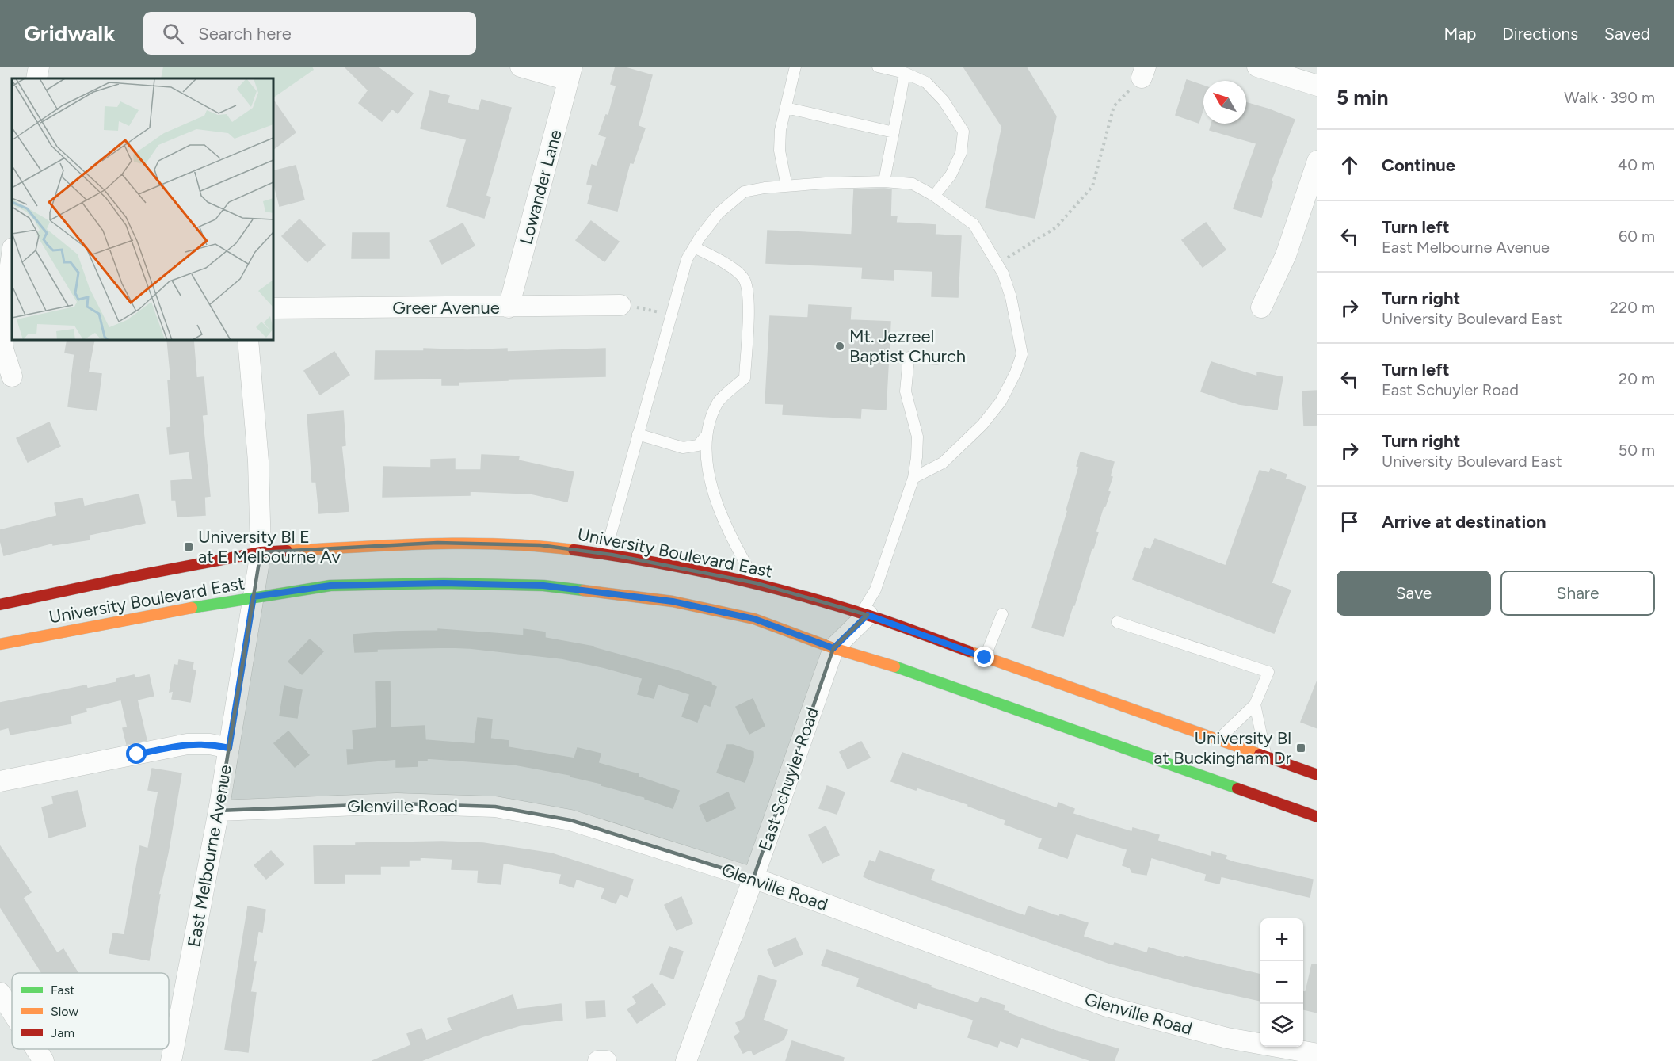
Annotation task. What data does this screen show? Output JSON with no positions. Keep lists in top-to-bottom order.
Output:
{
  "streets": {
    "main road": ["University Boulevard East"],
    "street": [
      "Lowander Lane",
      "Greer Avenue",
      "East Schuyler Road",
      "Glenville Road",
      "East Melbourne Avenue"
    ]
  },
  "crossings": [
    ["Lowander Lane", "Greer Avenue"],
    ["University Boulevard East", "East Schuyler Road"],
    ["University Boulevard East", "East Melbourne Avenue"],
    ["East Schuyler Road", "Glenville Road"],
    ["Glenville Road", "East Melbourne Avenue"]
  ],
  "places": {
    "other": ["Mt. Jezreel Baptist Church"],
    "transit": ["University Bl E at E Melbourne Av", "University Bl at Buckingham Dr"]
  },
  "legend": ["Fast", "Slow", "Jam"],
  "north": "top left",
  "page": {
    "header": "Gridwalk",
    "search": "Search here",
    "nav": ["Map", "Directions", "Saved"],
    "heading": ["5 min", "Walk · 390 m"],
    "list": [
      ["Continue", "40 m"],
      ["Turn left", "East Melbourne Avenue", "60 m"],
      ["Turn right", "University Boulevard East", "220 m"],
      ["Turn left", "East Schuyler Road", "20 m"],
      ["Turn right", "University Boulevard East", "50 m"],
      "Arrive at destination"
    ],
    "buttons": ["Save", "Share"],
    "map_buttons": ["+", "−"]
  }
}
